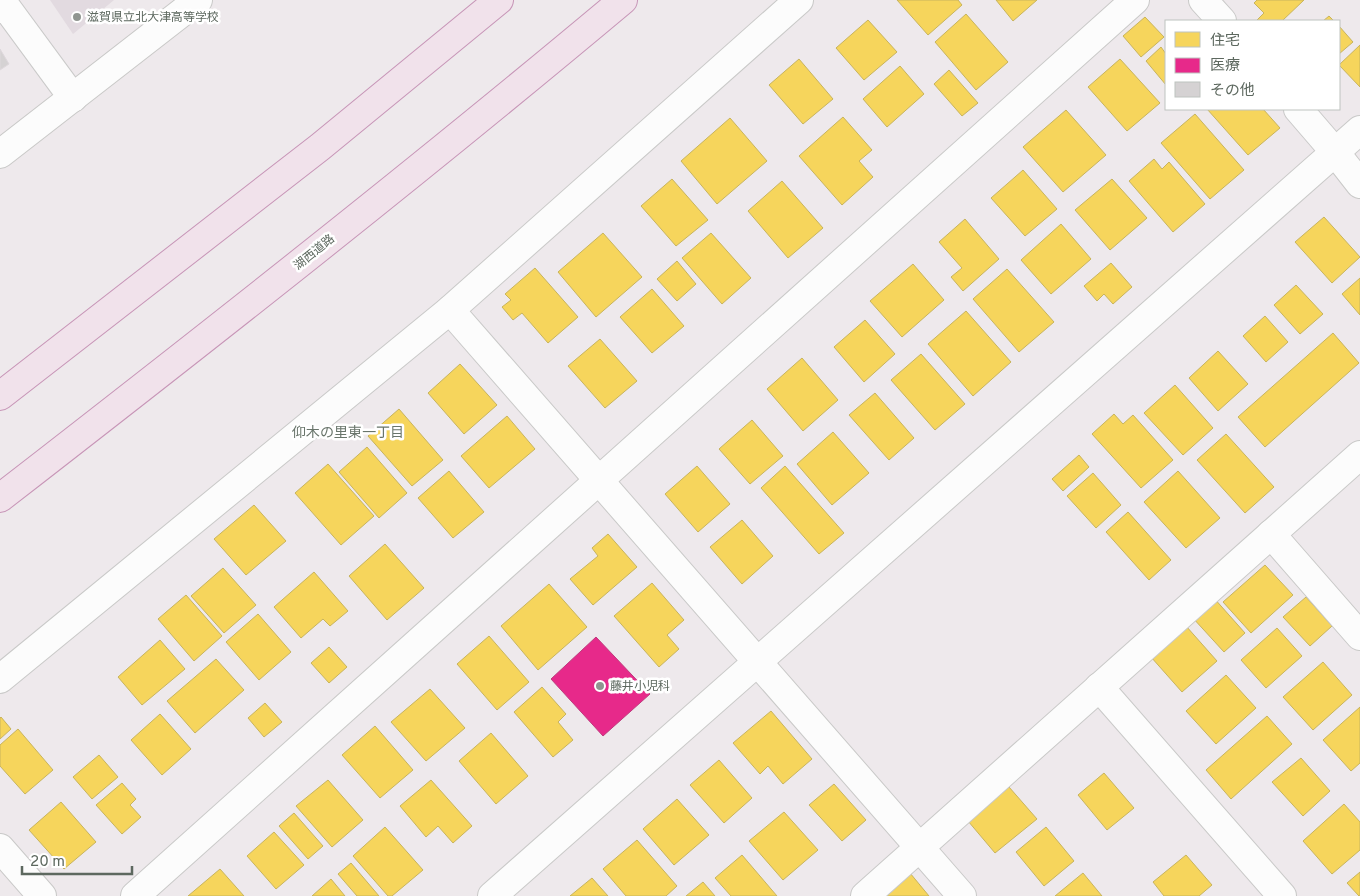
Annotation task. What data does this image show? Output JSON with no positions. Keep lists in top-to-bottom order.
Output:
{
  "streets": {
    "highway": ["湖西道路"]
  },
  "districts": ["仰木の里東一丁目"],
  "places": ["滋賀県立北大津高等学校", "藤井小児科"],
  "legend": ["住宅", "医療", "その他"],
  "scale_bar": "20 m"
}
